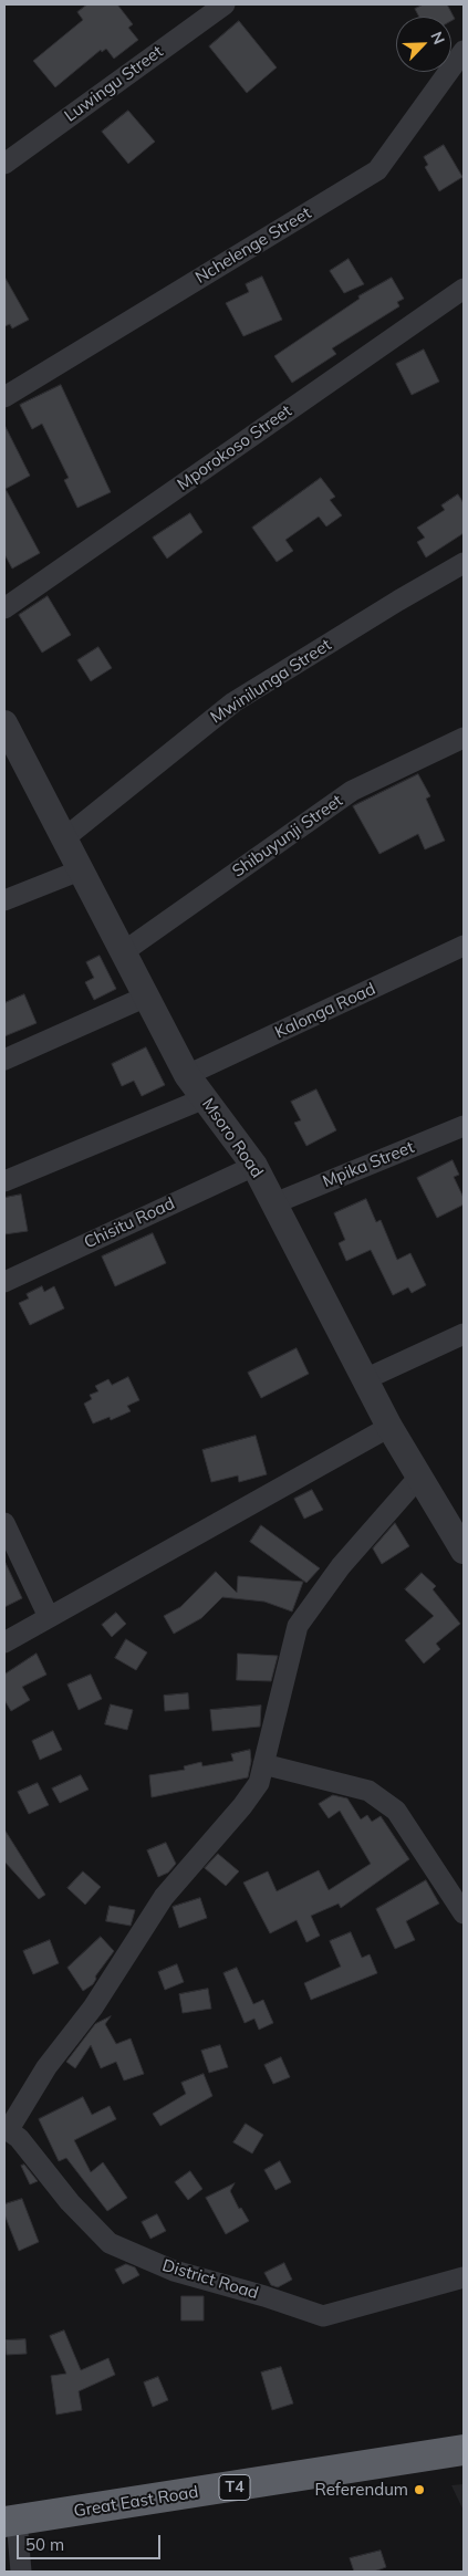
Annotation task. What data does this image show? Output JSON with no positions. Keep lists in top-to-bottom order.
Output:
{
  "streets": {
    "highway": ["T4", "Great East Road"],
    "street": [
      "Luwingu Street",
      "Nchelenge Street",
      "Mporokoso Street",
      "Mwinilunga Street",
      "Shibuyunji Street",
      "Kalonga Road",
      "Msoro Road",
      "Mpika Street",
      "Chisitu Road",
      "District Road"
    ]
  },
  "crossings": [
    ["Mwinilunga Street", "Msoro Road"],
    ["Shibuyunji Street", "Msoro Road"],
    ["Kalonga Road", "Msoro Road"],
    ["Msoro Road", "Mpika Street"],
    ["Msoro Road", "Chisitu Road"]
  ],
  "places": ["Referendum"],
  "scale_bar": "50 m",
  "north": "top right"
}
